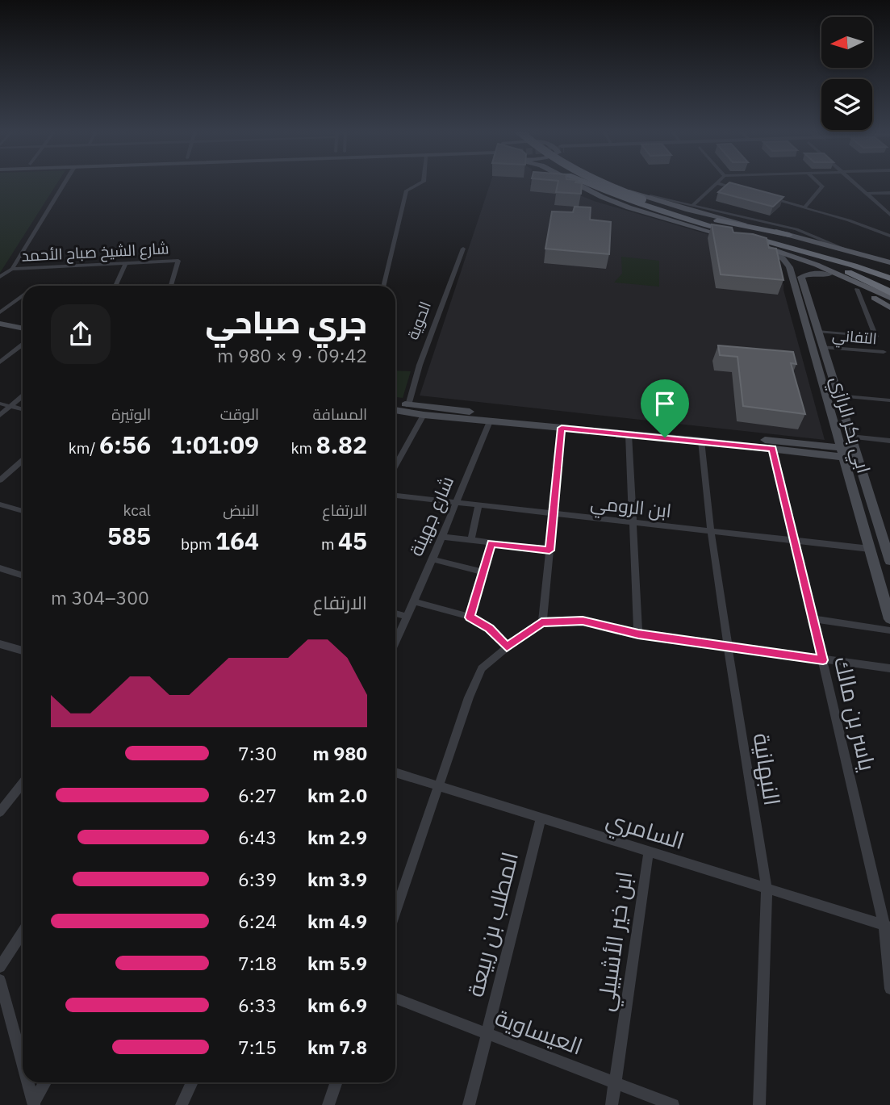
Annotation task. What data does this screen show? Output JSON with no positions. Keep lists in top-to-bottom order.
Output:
{
  "streets": {
    "main road": ["ابي بكر الرازي"],
    "street": [
      "شارع الشيخ صباح الأحمد",
      "الحوية",
      "التفاني",
      "ابن الرومي",
      "شارع جهينة",
      "ياسر بن مالك",
      "النبهانية",
      "السامري",
      "المطلب بن ربيعة",
      "ابن خير الأشبيلي",
      "العيساوية"
    ]
  },
  "crossings": [
    ["التفاني", "ابي بكر الرازي"],
    ["ابي بكر الرازي", "ابن الرومي"],
    ["ابن الرومي", "شارع جهينة"],
    ["ابن الرومي", "ياسر بن مالك"],
    ["ابن الرومي", "النبهانية"],
    ["ياسر بن مالك", "السامري"],
    ["النبهانية", "السامري"],
    ["السامري", "المطلب بن ربيعة"],
    ["السامري", "ابن خير الأشبيلي"],
    ["المطلب بن ربيعة", "العيساوية"],
    ["ابن خير الأشبيلي", "العيساوية"]
  ],
  "north": "left",
  "page": {
    "heading": ["جري صباحي", "09:42 · 9 × 980 m"],
    "stats": [
      ["المسافة", "8.82 km"],
      ["الوقت", "1:01:09"],
      ["الوتيرة", "6:56 /km"],
      ["الارتفاع", "45 m"],
      ["النبض", "164 bpm"],
      ["kcal", "585"]
    ],
    "chart": ["الارتفاع", "300–304 m"],
    "list": [
      {
        "name": "980 m",
        "note": "7:30"
      },
      {
        "name": "2.0 km",
        "note": "6:27"
      },
      {
        "name": "2.9 km",
        "note": "6:43"
      },
      {
        "name": "3.9 km",
        "note": "6:39"
      },
      {
        "name": "4.9 km",
        "note": "6:24"
      },
      {
        "name": "5.9 km",
        "note": "7:18"
      },
      {
        "name": "6.9 km",
        "note": "6:33"
      },
      {
        "name": "7.8 km",
        "note": "7:15"
      }
    ]
  }
}
